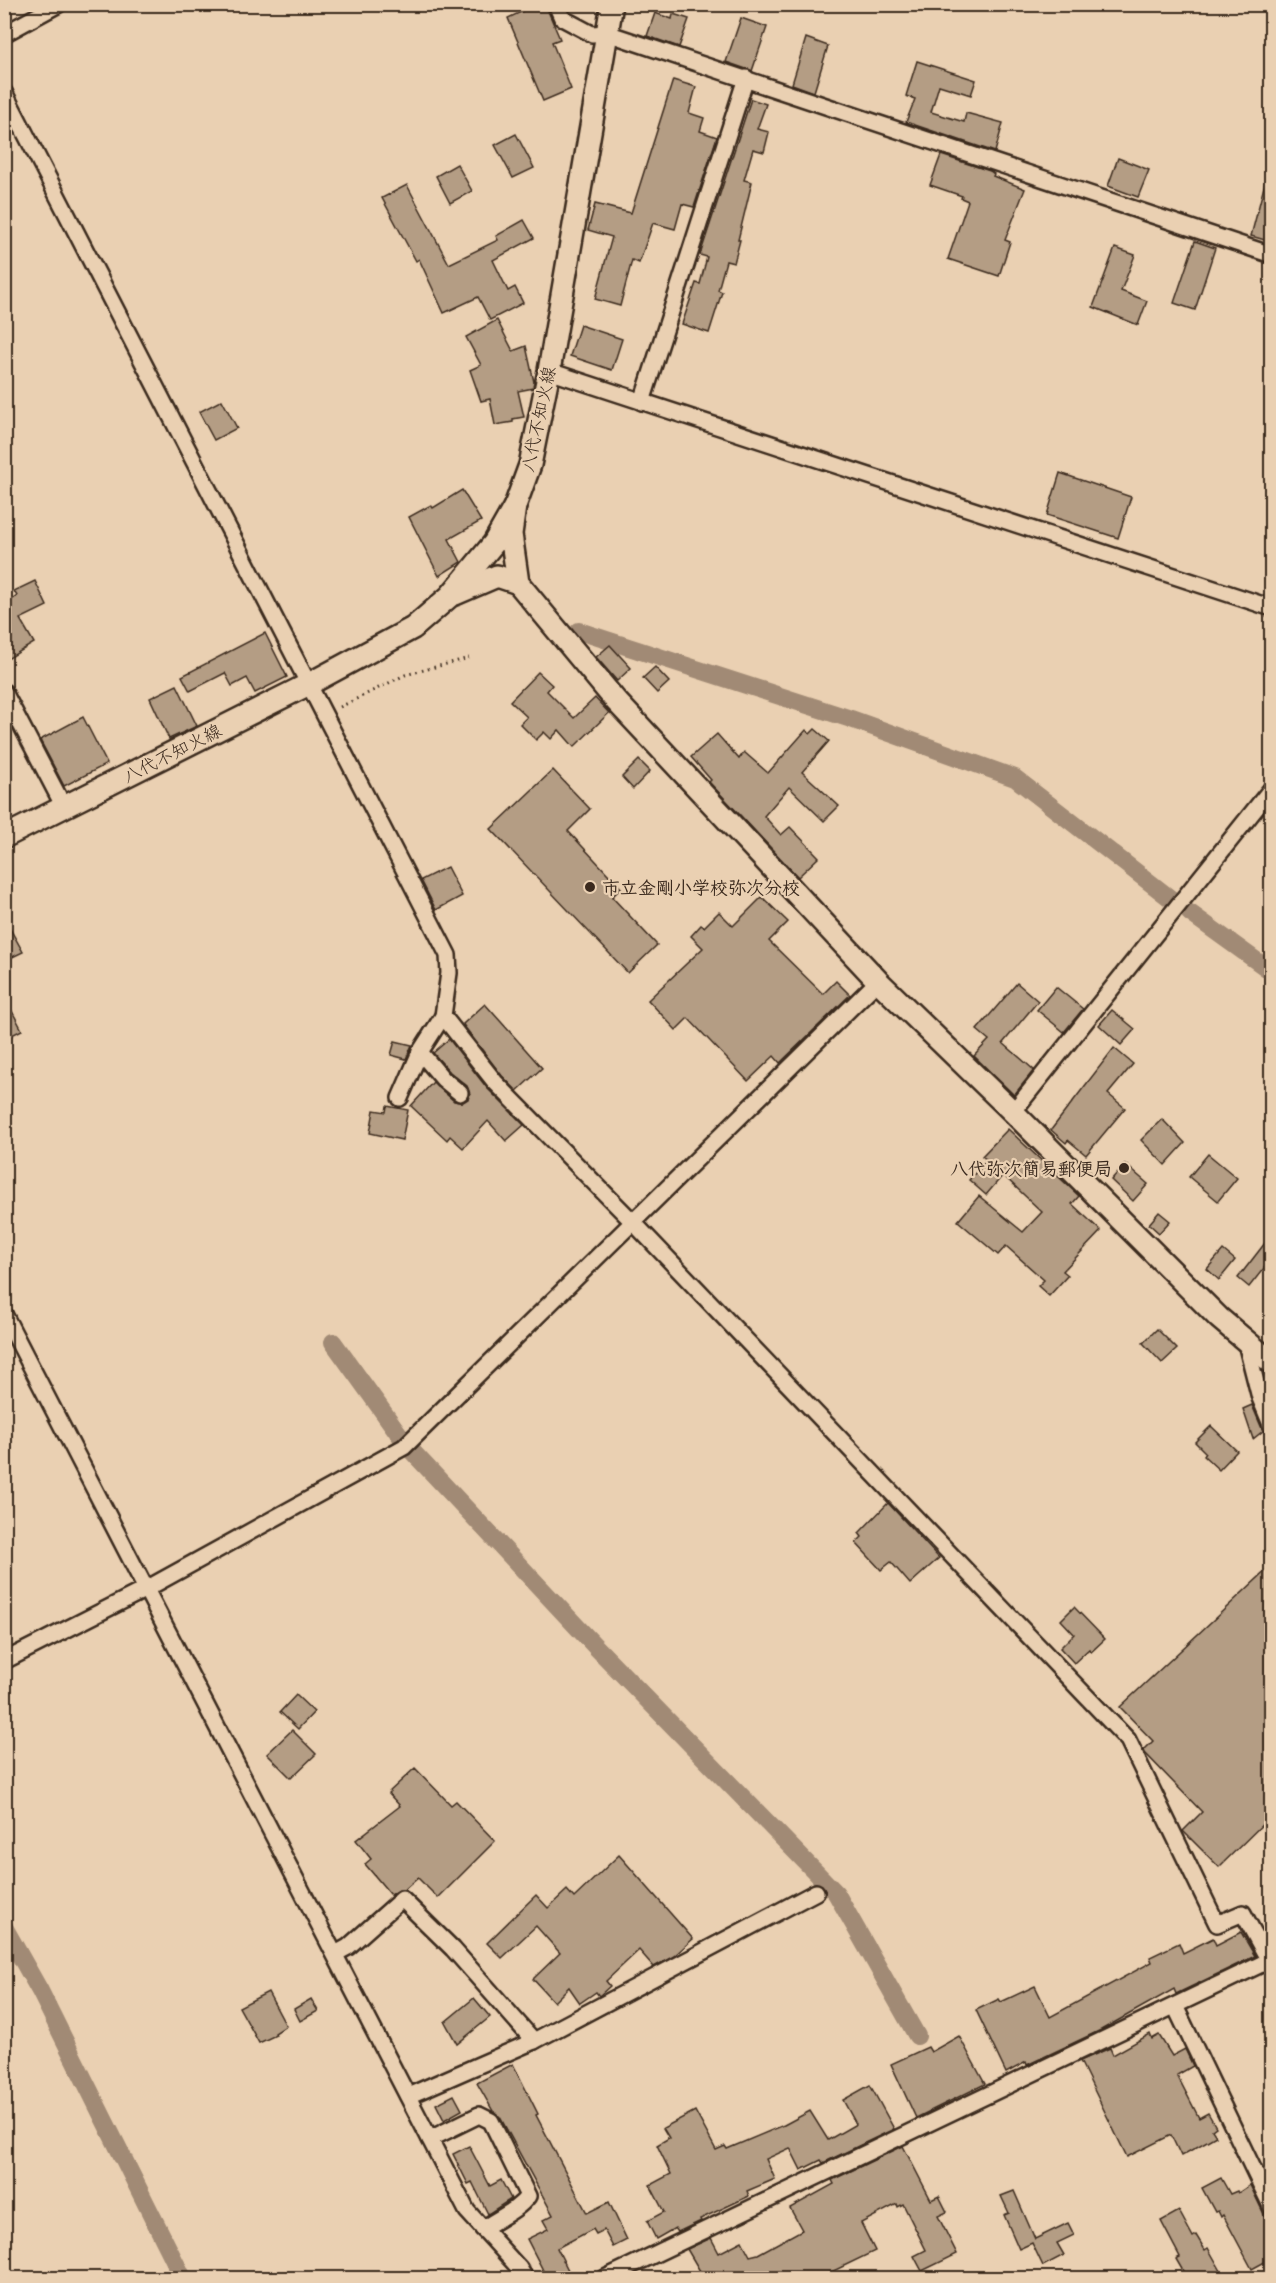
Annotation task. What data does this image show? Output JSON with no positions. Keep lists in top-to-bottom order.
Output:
{
  "streets": {
    "street": ["八代不知火線"]
  },
  "places": ["市立金剛小学校弥次分校", "八代弥次簡易郵便局"]
}
